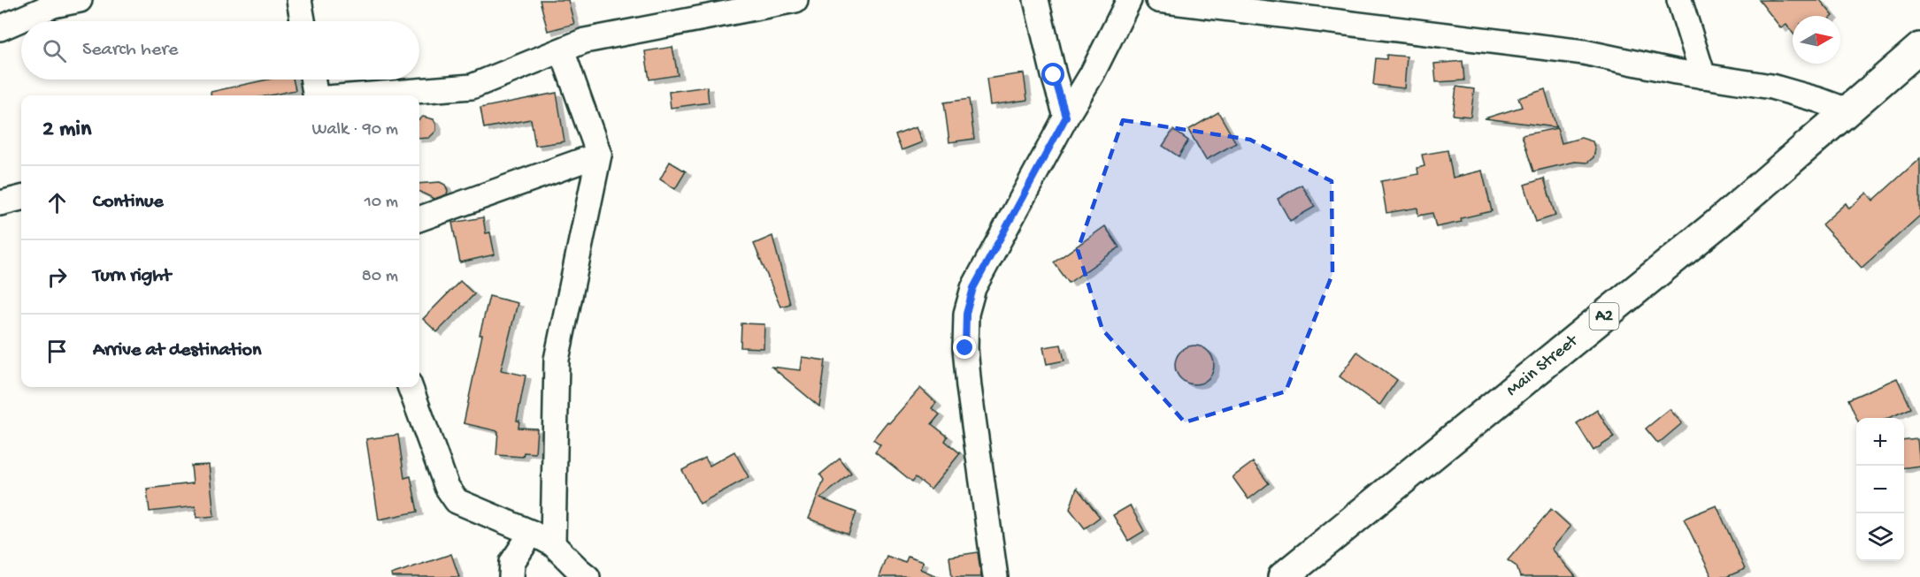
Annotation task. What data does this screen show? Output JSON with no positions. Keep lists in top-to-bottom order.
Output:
{
  "streets": {
    "highway": ["A2", "Main Street"]
  },
  "north": "right",
  "page": {
    "search": "Search here",
    "heading": ["2 min", "Walk · 90 m"],
    "list": [
      ["Continue", "10 m"],
      ["Turn right", "80 m"],
      "Arrive at destination"
    ],
    "map_buttons": ["+", "−"]
  }
}
